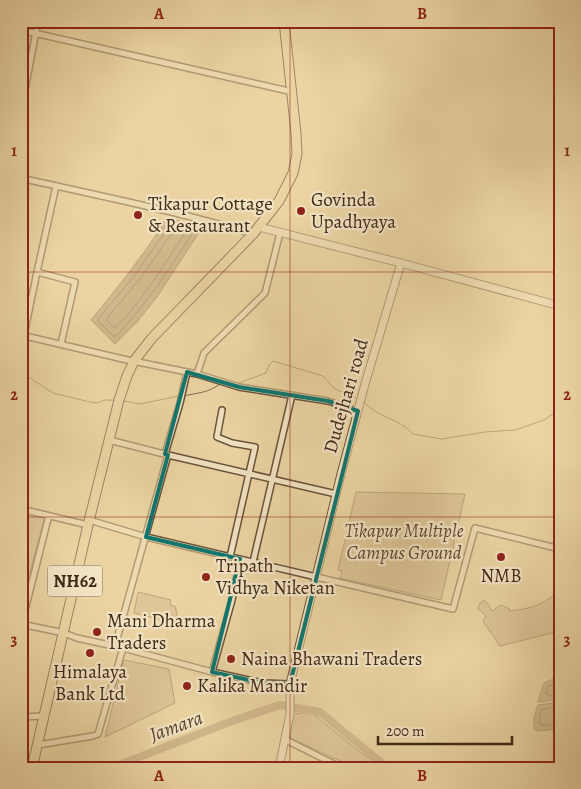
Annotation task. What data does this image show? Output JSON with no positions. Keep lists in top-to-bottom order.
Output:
{
  "streets": {
    "main road": ["NH62"],
    "street": ["Dudejhari road"]
  },
  "water": ["Jamara"],
  "parks": ["Tikapur Multiple Campus Ground"],
  "places": [
    "Govinda Upadhyaya",
    "Tikapur Cottage & Restaurant",
    "NMB",
    "Tripath Vidhya Niketan",
    "Mani Dharma Traders",
    "Himalaya Bank Ltd",
    "Naina Bhawani Traders",
    "Kalika Mandir"
  ],
  "scale_bar": "200 m",
  "grid": {
    "columns": ["A", "B"],
    "rows": ["1", "2", "3"]
  }
}
